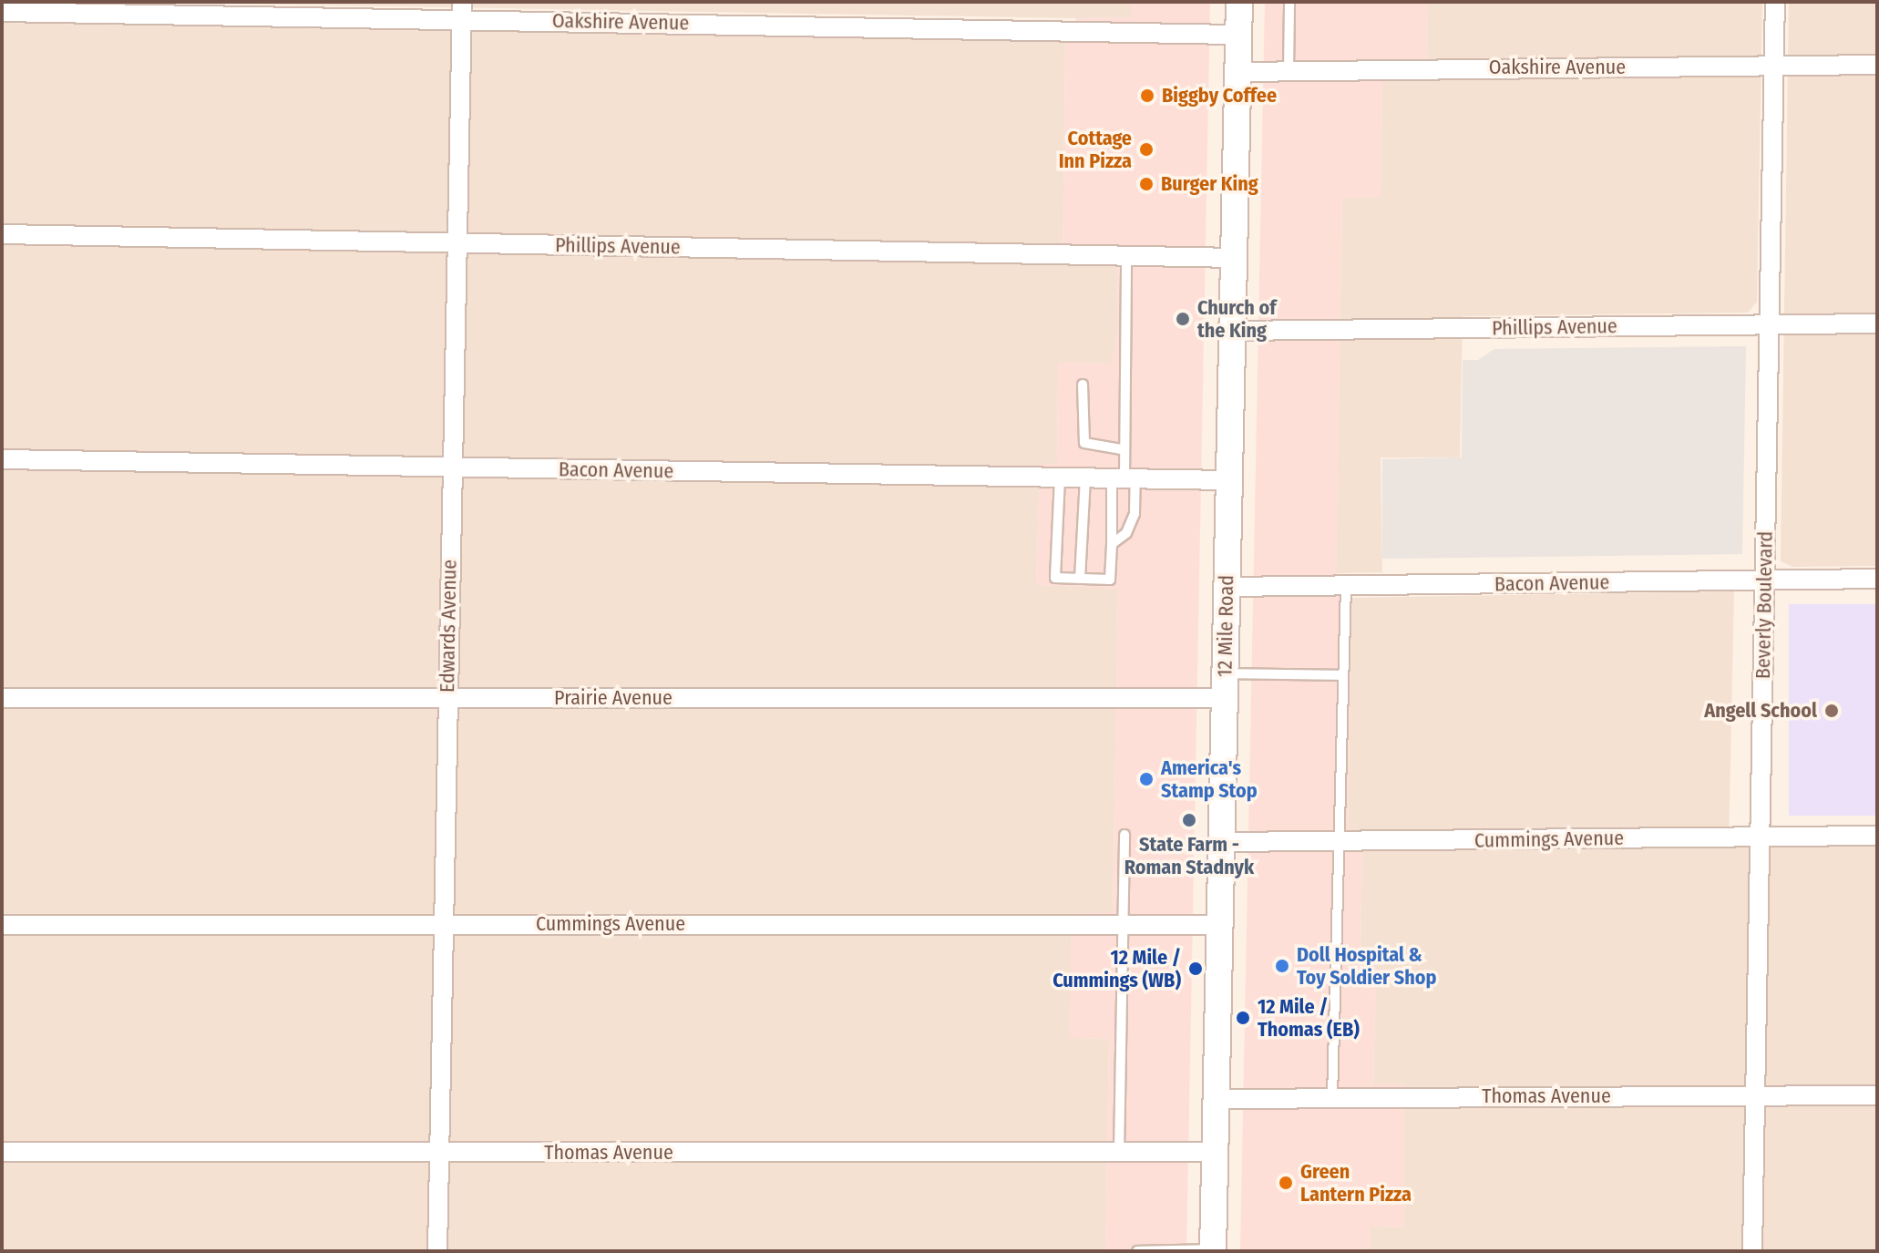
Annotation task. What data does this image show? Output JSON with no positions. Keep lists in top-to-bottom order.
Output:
{
  "streets": {
    "main road": ["12 Mile Road"],
    "street": [
      "Oakshire Avenue",
      "Phillips Avenue",
      "Bacon Avenue",
      "Beverly Boulevard",
      "Edwards Avenue",
      "Prairie Avenue",
      "Cummings Avenue",
      "Thomas Avenue"
    ]
  },
  "crossings": [
    ["Oakshire Avenue", "Beverly Boulevard"],
    ["Oakshire Avenue", "Edwards Avenue"],
    ["Oakshire Avenue", "12 Mile Road"],
    ["Phillips Avenue", "Beverly Boulevard"],
    ["Phillips Avenue", "Edwards Avenue"],
    ["Phillips Avenue", "12 Mile Road"],
    ["Bacon Avenue", "Beverly Boulevard"],
    ["Bacon Avenue", "Edwards Avenue"],
    ["Bacon Avenue", "12 Mile Road"],
    ["Beverly Boulevard", "Cummings Avenue"],
    ["Beverly Boulevard", "Thomas Avenue"],
    ["Edwards Avenue", "Prairie Avenue"],
    ["Edwards Avenue", "Cummings Avenue"],
    ["Edwards Avenue", "Thomas Avenue"],
    ["12 Mile Road", "Prairie Avenue"],
    ["12 Mile Road", "Cummings Avenue"],
    ["12 Mile Road", "Thomas Avenue"]
  ],
  "places": [
    "Biggby Coffee",
    "Cottage Inn Pizza",
    "Burger King",
    "Church of the King",
    "Angell School",
    "America's Stamp Stop",
    "State Farm - Roman Stadnyk",
    "Doll Hospital & Toy Soldier Shop",
    "12 Mile / Cummings (WB)",
    "12 Mile / Thomas (EB)",
    "Green Lantern Pizza"
  ]
}
